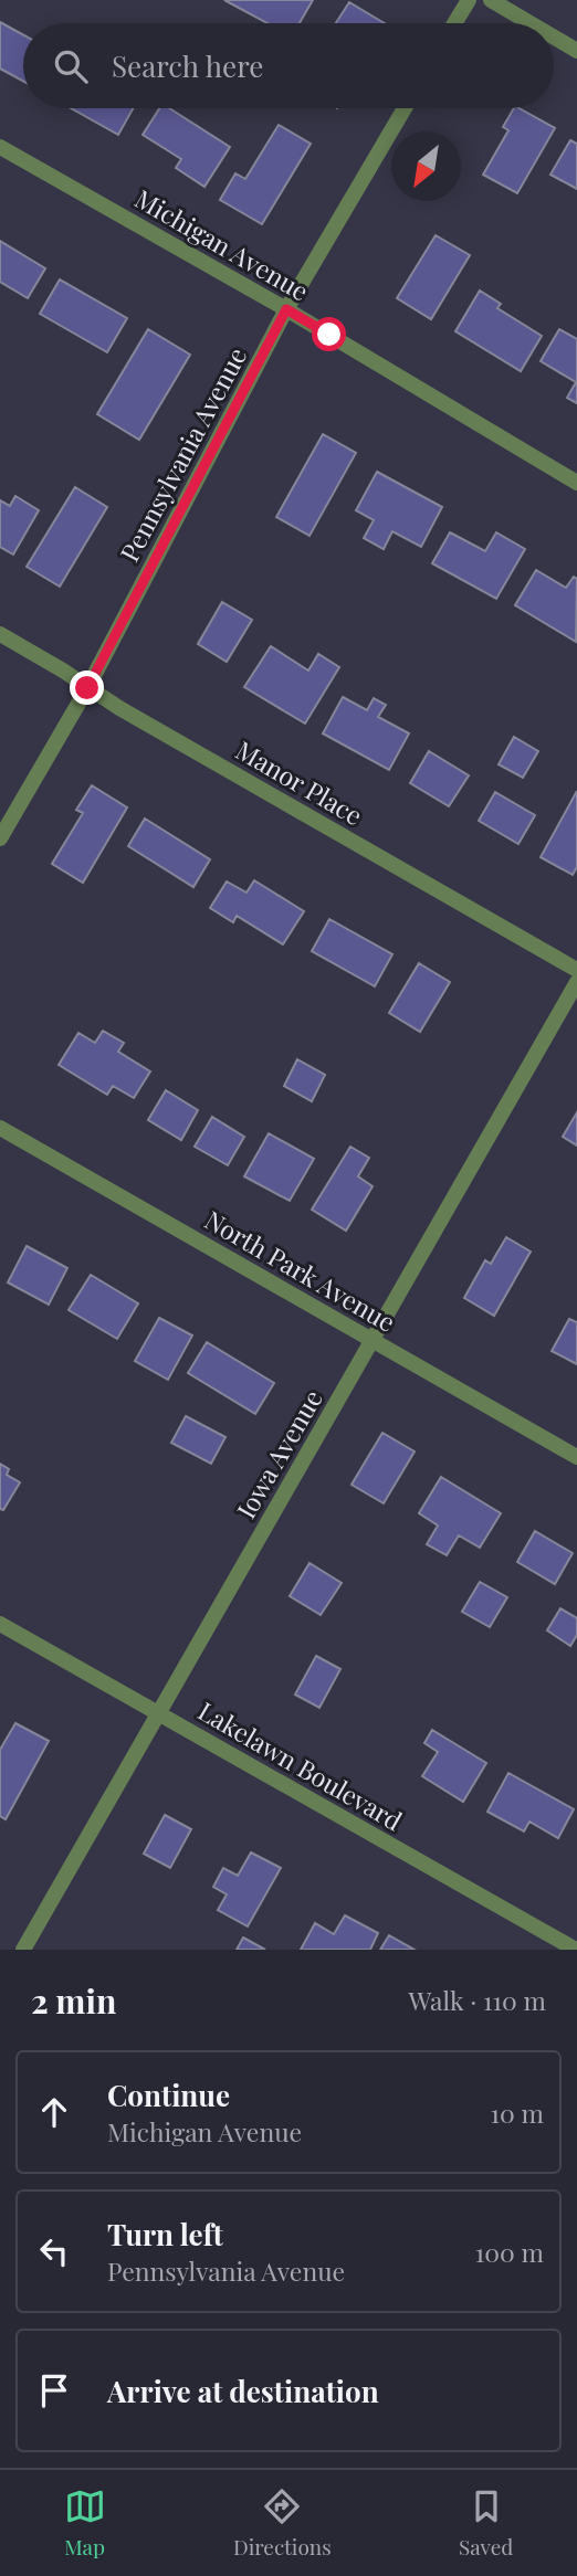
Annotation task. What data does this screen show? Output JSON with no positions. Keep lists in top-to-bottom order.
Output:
{
  "streets": {
    "street": [
      "Michigan Avenue",
      "Pennsylvania Avenue",
      "Manor Place",
      "North Park Avenue",
      "Iowa Avenue",
      "Lakelawn Boulevard"
    ]
  },
  "crossings": [
    ["Michigan Avenue", "Pennsylvania Avenue"],
    ["Pennsylvania Avenue", "Manor Place"],
    ["North Park Avenue", "Iowa Avenue"],
    ["Iowa Avenue", "Lakelawn Boulevard"]
  ],
  "north": "bottom left",
  "page": {
    "search": "Search here",
    "heading": ["2 min", "Walk · 110 m"],
    "list": [
      ["Continue", "Michigan Avenue", "10 m"],
      ["Turn left", "Pennsylvania Avenue", "100 m"],
      "Arrive at destination"
    ],
    "nav": ["Map", "Directions", "Saved"]
  }
}
